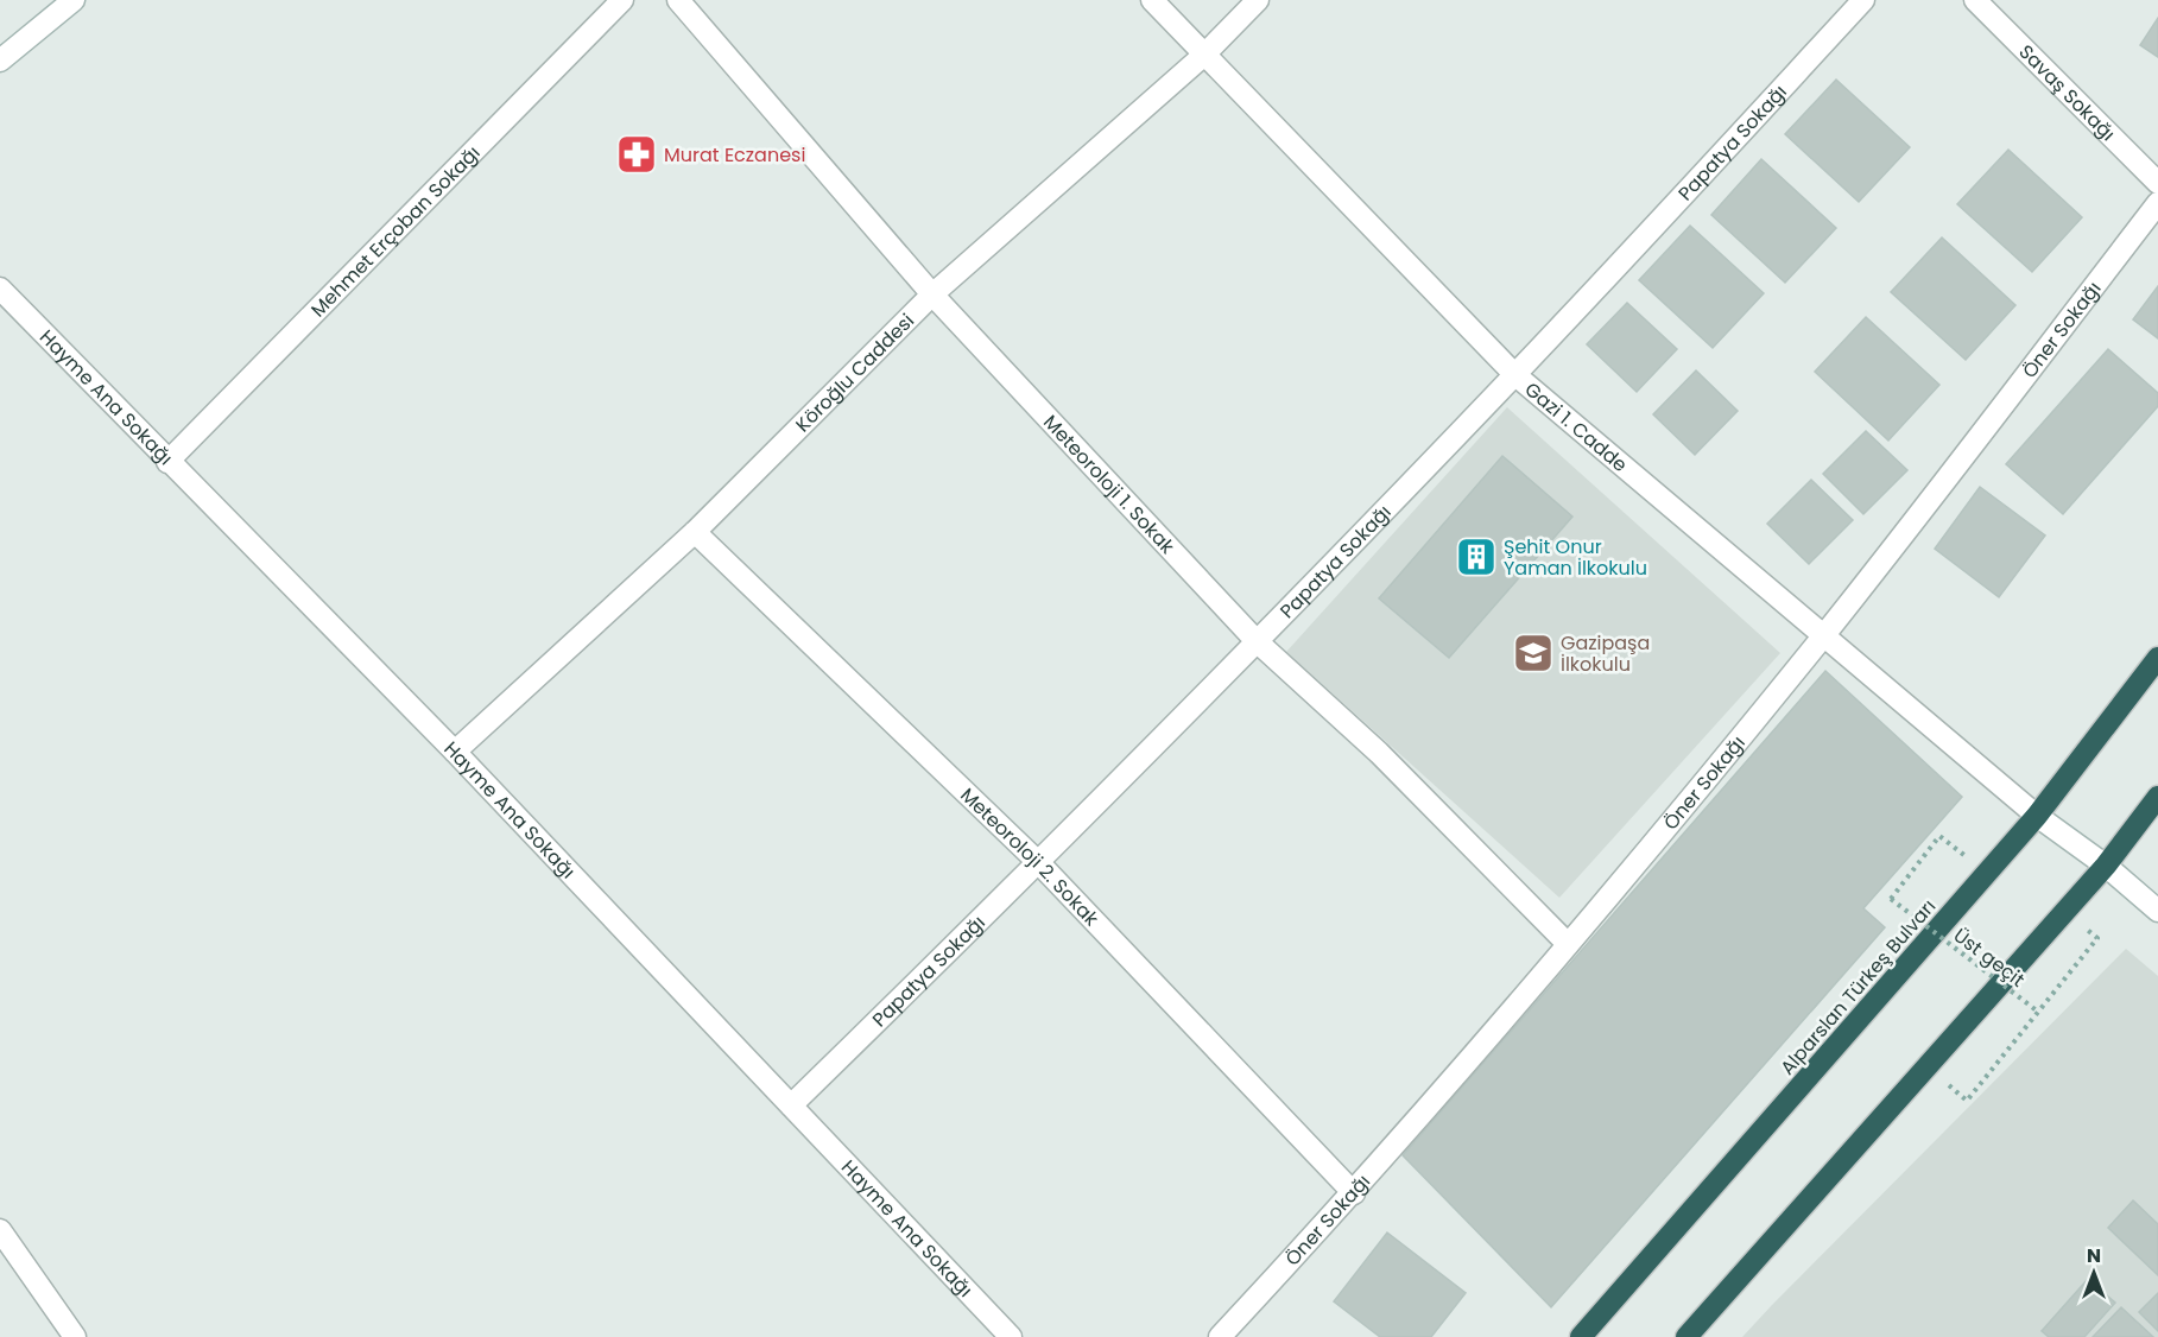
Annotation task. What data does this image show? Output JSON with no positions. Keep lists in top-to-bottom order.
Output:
{
  "streets": {
    "highway": ["Alparslan Türkeş Bulvarı"],
    "street": [
      "Savaş Sokağı",
      "Papatya Sokağı",
      "Mehmet Erçoban Sokağı",
      "Öner Sokağı",
      "Köroğlu Caddesi",
      "Hayme Ana Sokağı",
      "Gazi 1. Cadde",
      "Meteoroloji 1. Sokak",
      "Meteoroloji 2. Sokak"
    ],
    "path": ["Üst geçit"]
  },
  "crossings": [
    ["Papatya Sokağı", "Hayme Ana Sokağı"],
    ["Papatya Sokağı", "Gazi 1. Cadde"],
    ["Papatya Sokağı", "Meteoroloji 1. Sokak"],
    ["Papatya Sokağı", "Meteoroloji 2. Sokak"],
    ["Mehmet Erçoban Sokağı", "Hayme Ana Sokağı"],
    ["Öner Sokağı", "Gazi 1. Cadde"],
    ["Öner Sokağı", "Meteoroloji 1. Sokak"],
    ["Öner Sokağı", "Meteoroloji 2. Sokak"],
    ["Köroğlu Caddesi", "Hayme Ana Sokağı"],
    ["Köroğlu Caddesi", "Gazi 1. Cadde"],
    ["Köroğlu Caddesi", "Meteoroloji 1. Sokak"],
    ["Köroğlu Caddesi", "Meteoroloji 2. Sokak"],
    ["Gazi 1. Cadde", "Alparslan Türkeş Bulvarı"],
    ["Üst geçit", "Alparslan Türkeş Bulvarı"]
  ],
  "places": {
    "pharmacy": ["Murat Eczanesi"],
    "building": ["Şehit Onur Yaman İlkokulu"],
    "school or university": ["Gazipaşa İlkokulu"]
  },
  "north": "top"
}
